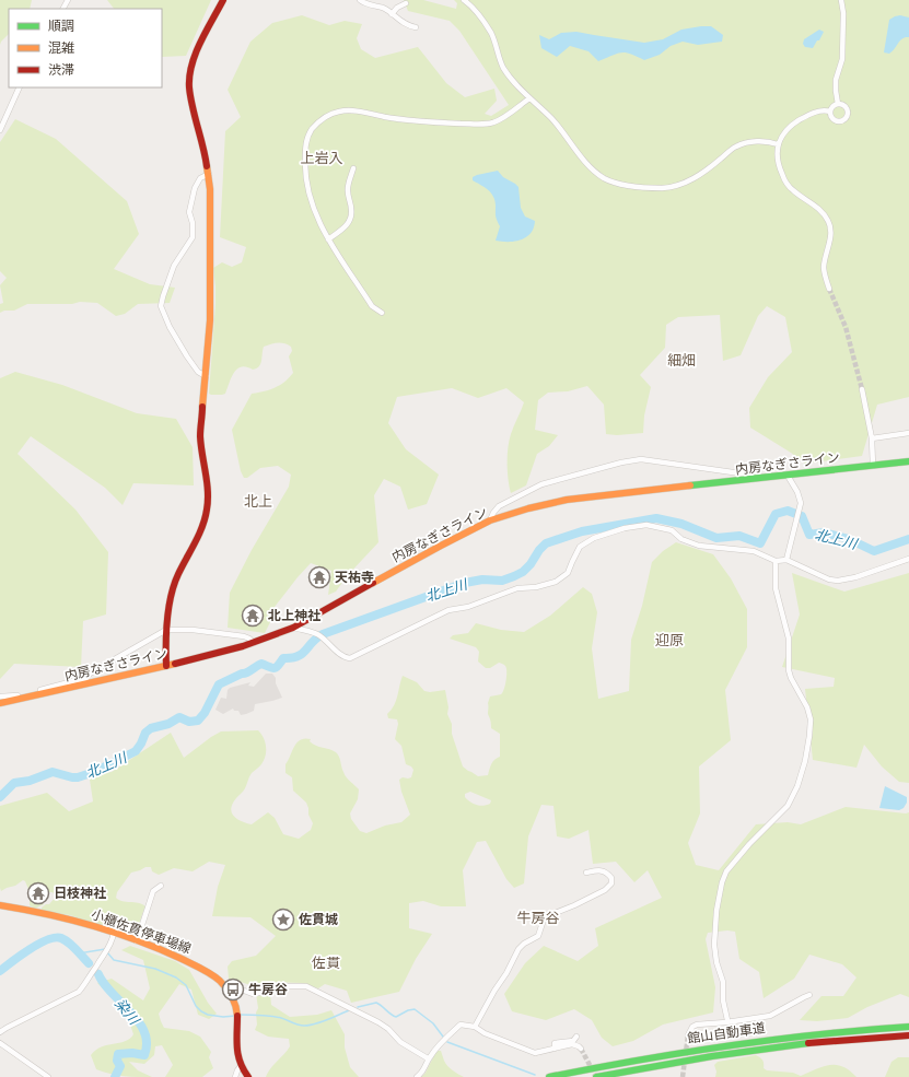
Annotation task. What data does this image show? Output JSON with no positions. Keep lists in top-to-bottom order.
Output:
{
  "streets": {
    "main road": ["内房なぎさライン", "小櫃佐貫停車場線", "館山自動車道"]
  },
  "districts": [
    "上岩入",
    "細畑",
    "北上",
    "迎原",
    "牛房谷",
    "佐貫"
  ],
  "water": ["北上川", "染川"],
  "places": {
    "temple": ["天祐寺", "北上神社", "日枝神社"],
    "place": ["佐貫城"],
    "bus stop": ["牛房谷"]
  },
  "legend": ["順調", "混雑", "渋滞"]
}
